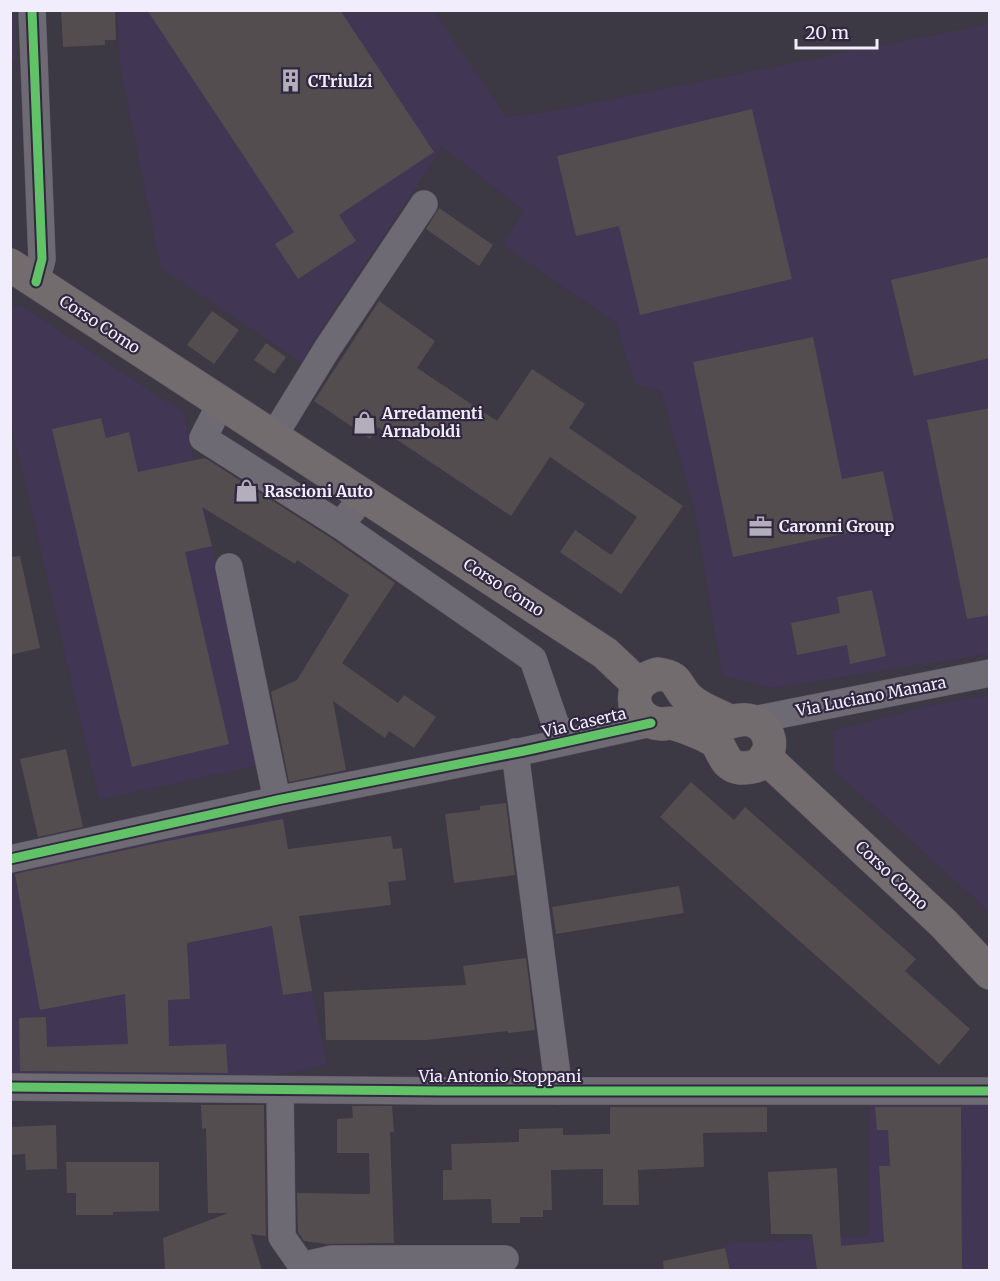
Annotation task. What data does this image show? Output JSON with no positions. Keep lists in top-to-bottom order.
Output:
{
  "streets": {
    "main road": ["Corso Como"],
    "street": ["Via Luciano Manara", "Via Caserta", "Via Antonio Stoppani"]
  },
  "places": {
    "building": ["CTriulzi"],
    "shop": ["Arredamenti Arnaboldi", "Rascioni Auto"],
    "office": ["Caronni Group"]
  },
  "scale_bar": "20 m"
}
